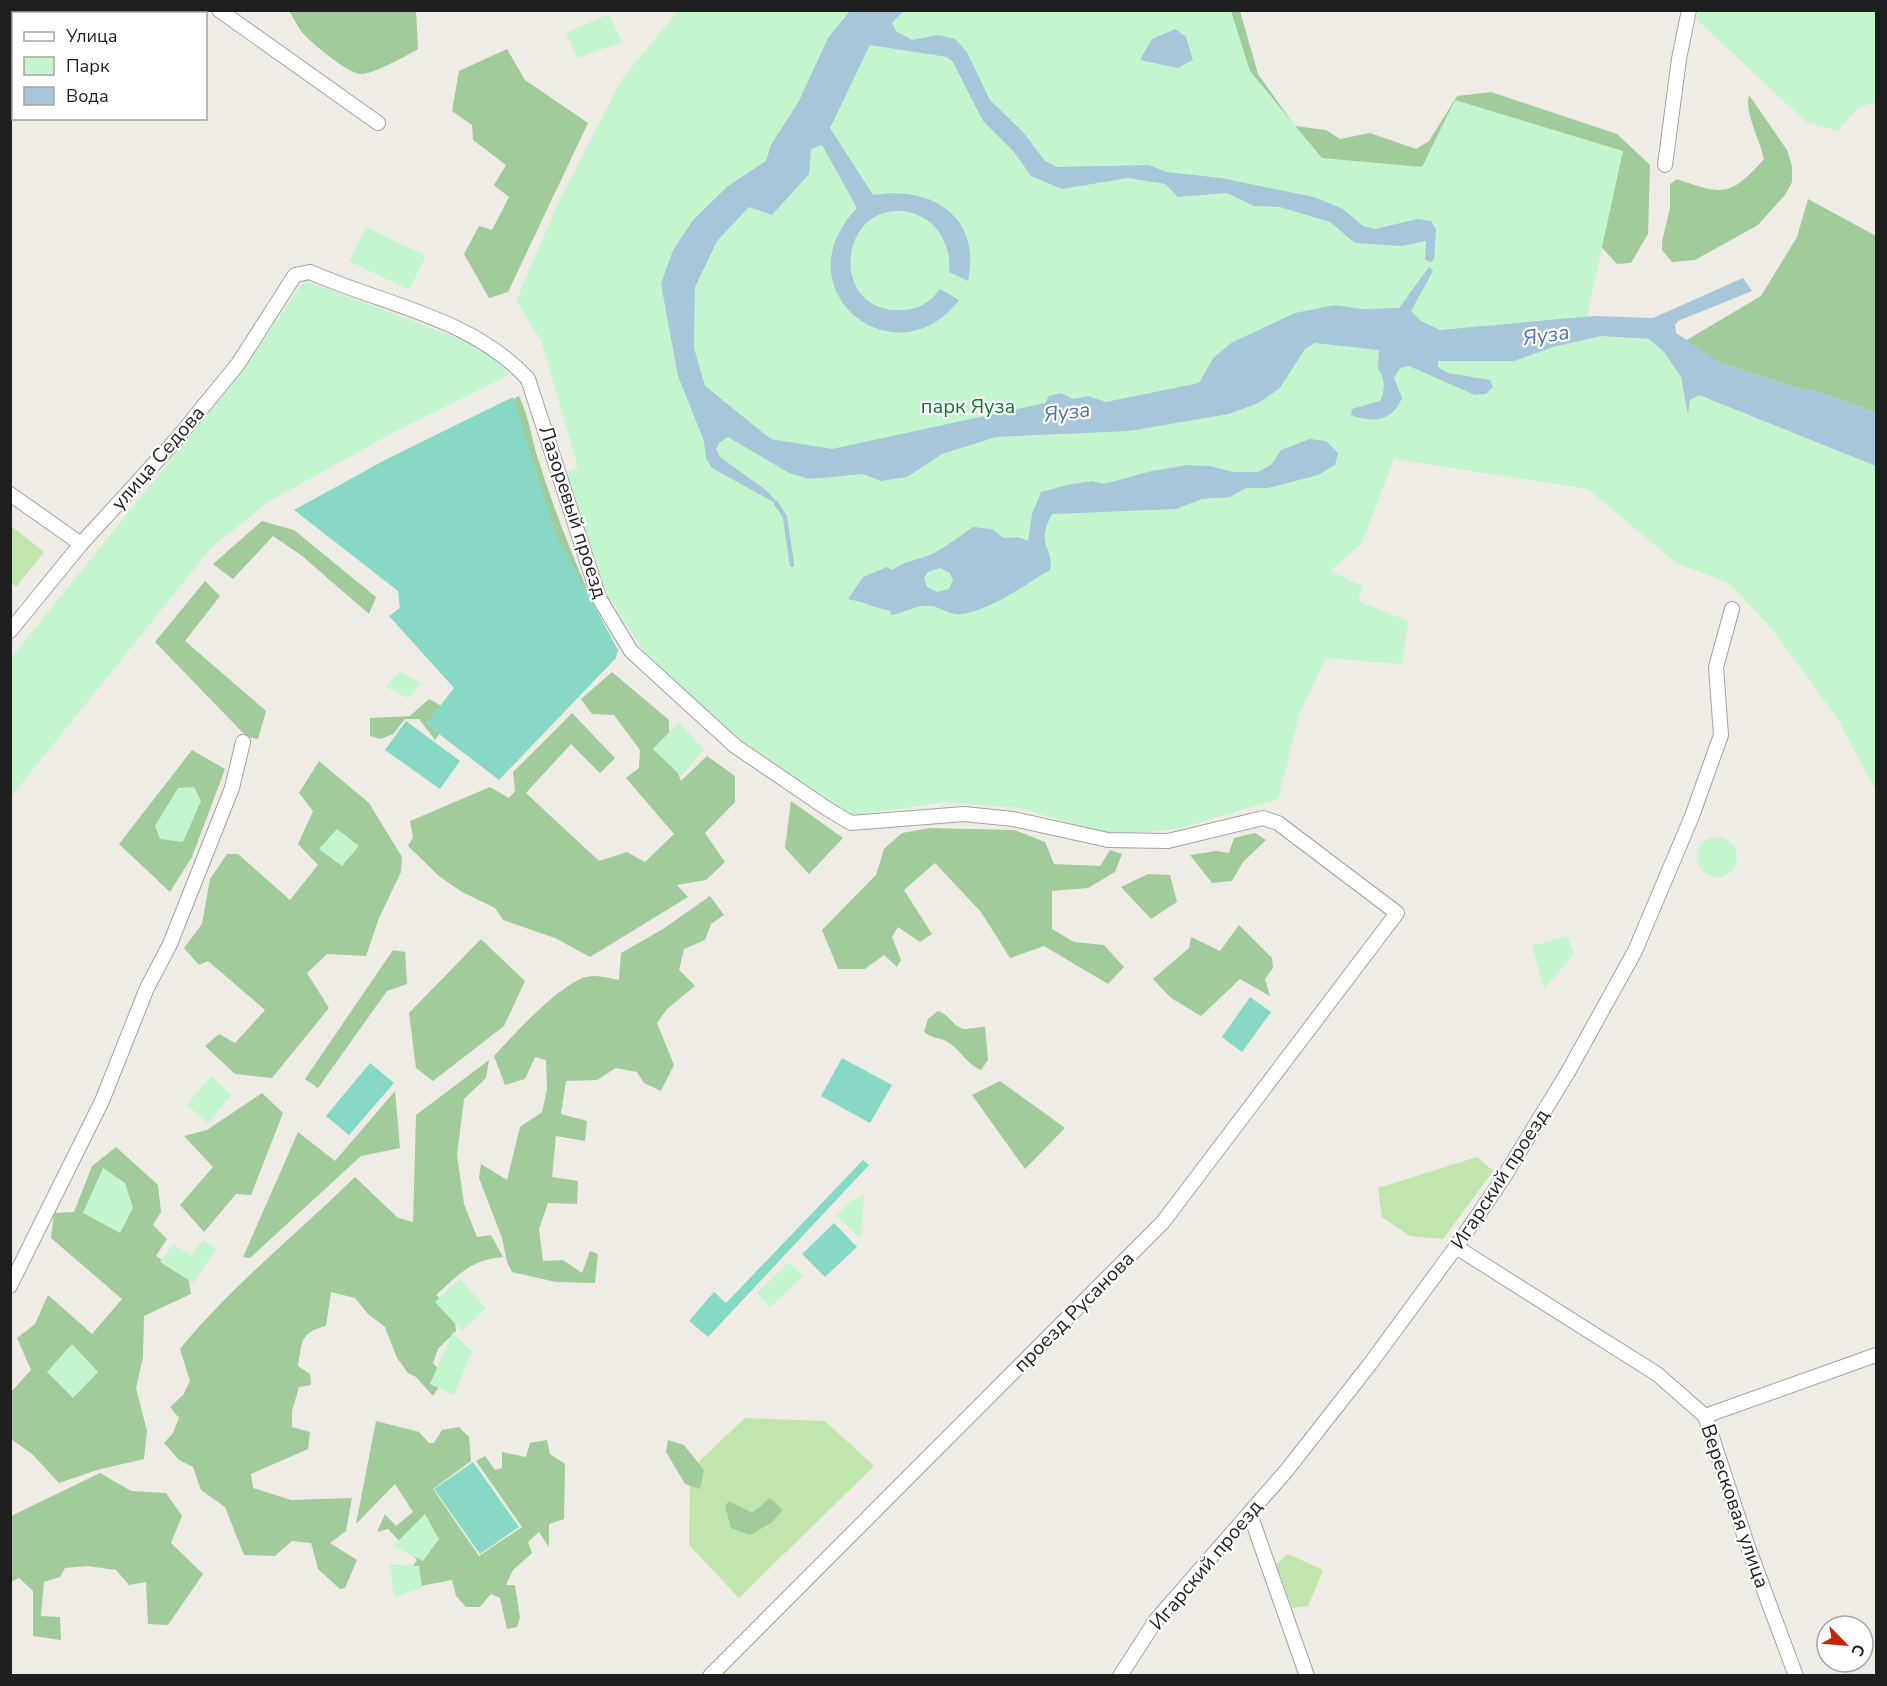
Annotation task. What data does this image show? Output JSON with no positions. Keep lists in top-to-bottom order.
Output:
{
  "streets": {
    "street": [
      "улица Седова",
      "Лазоревый проезд",
      "Игарский проезд",
      "проезд Русанова",
      "Вересковая улица"
    ]
  },
  "crossings": [
    ["улица Седова", "Лазоревый проезд"],
    ["Лазоревый проезд", "проезд Русанова"],
    ["Игарский проезд", "Вересковая улица"]
  ],
  "water": ["Яуза"],
  "parks": ["парк Яуза"],
  "legend": ["Улица", "Парк", "Вода"],
  "north": "bottom right"
}
